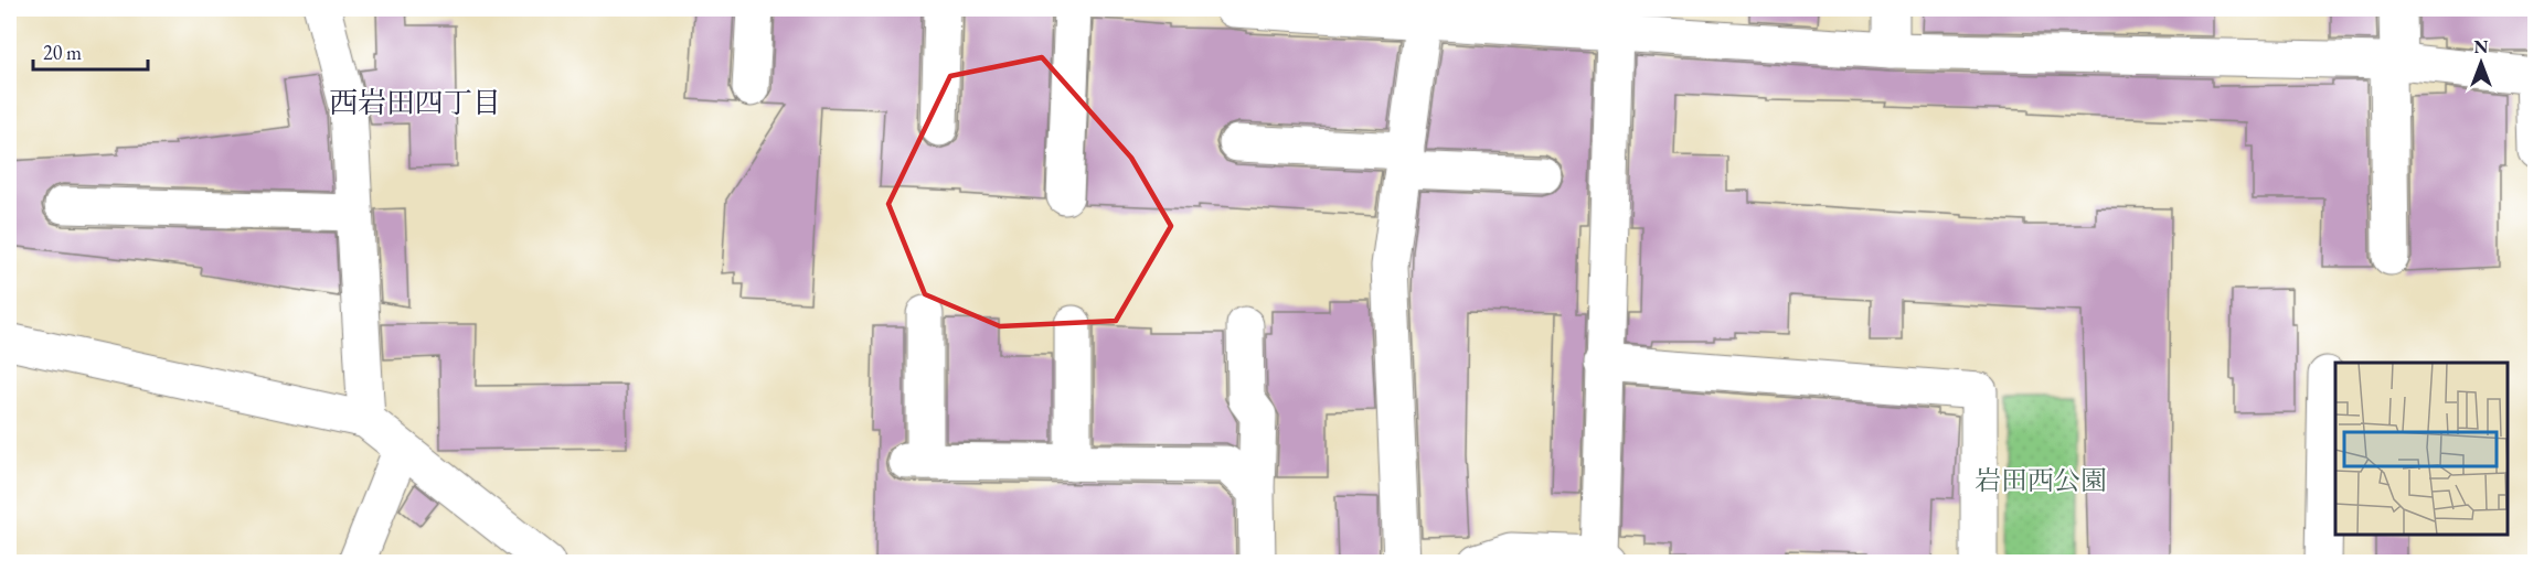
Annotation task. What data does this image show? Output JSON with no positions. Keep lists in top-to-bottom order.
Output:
{
  "districts": ["西岩田四丁目"],
  "parks": ["岩田西公園"],
  "scale_bar": "20 m",
  "north": "top"
}
